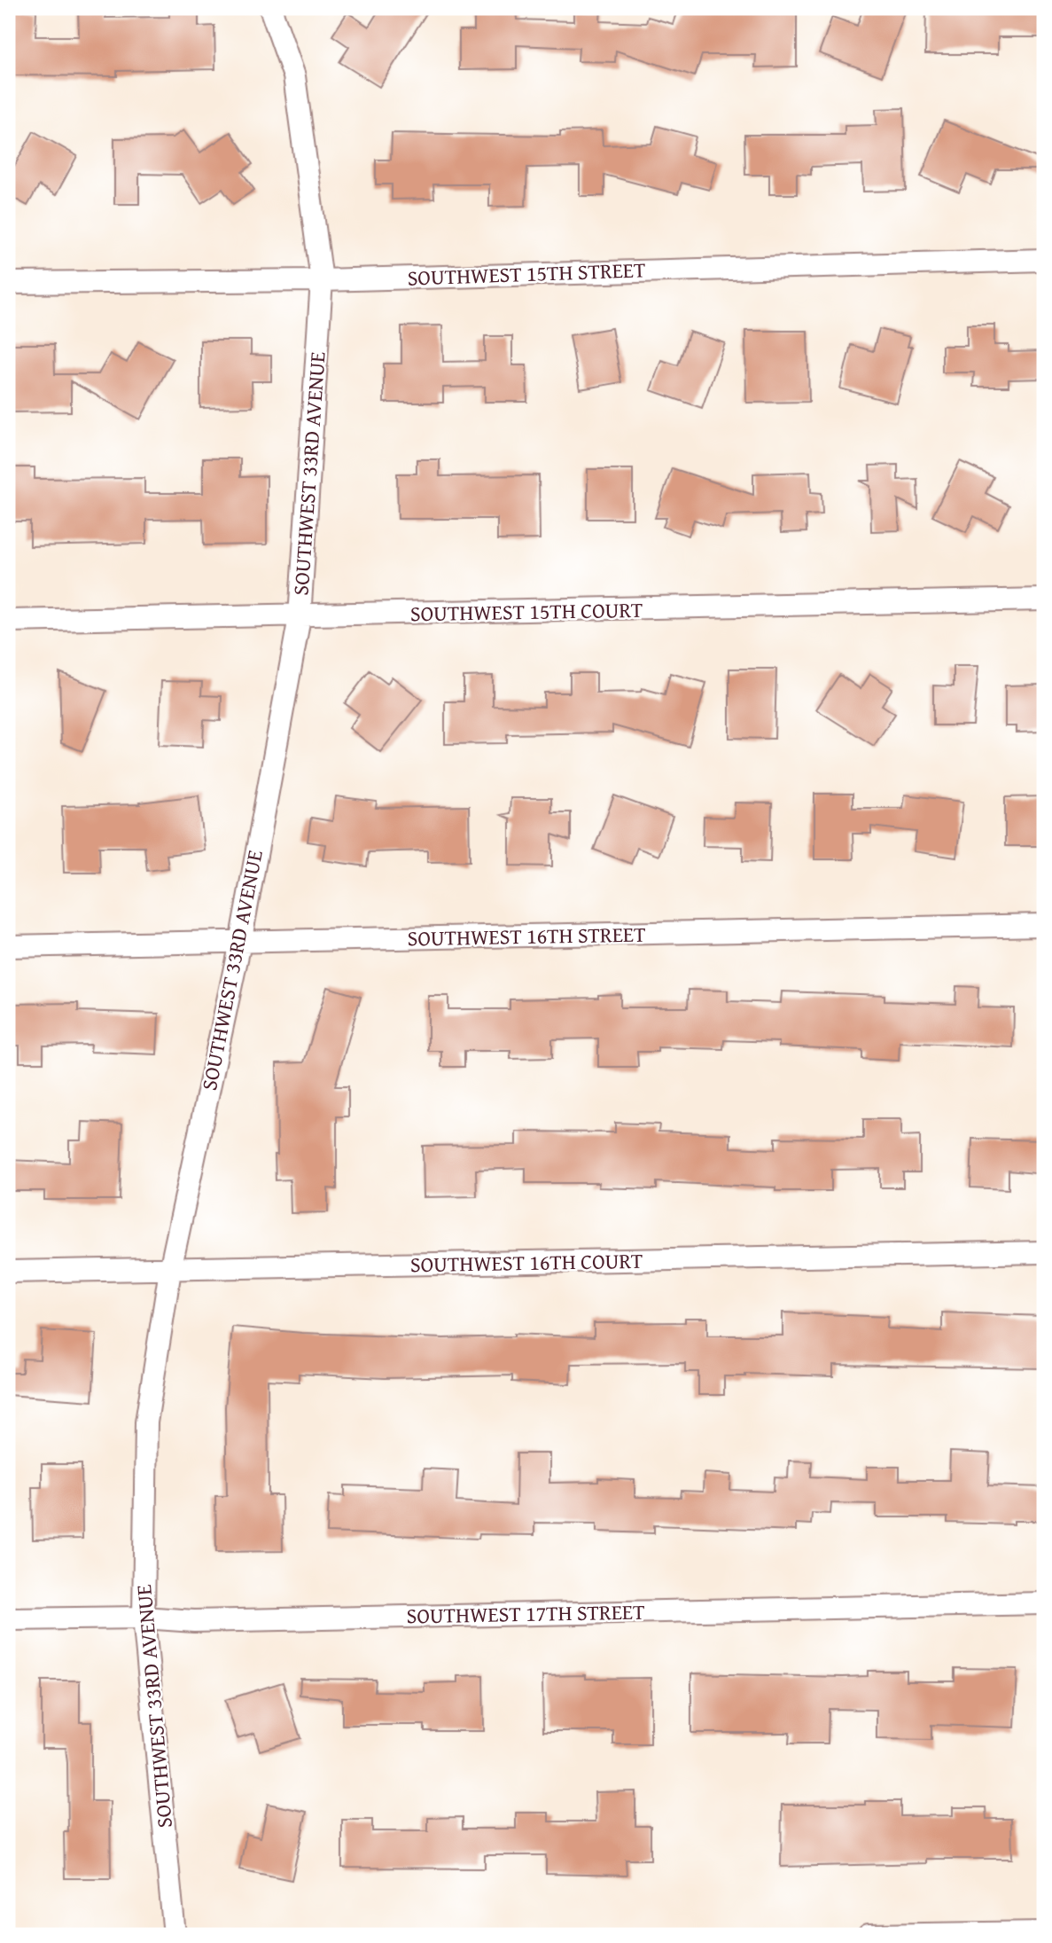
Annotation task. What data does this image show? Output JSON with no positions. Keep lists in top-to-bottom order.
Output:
{
  "streets": {
    "street": [
      "SOUTHWEST 15TH STREET",
      "SOUTHWEST 33RD AVENUE",
      "SOUTHWEST 15TH COURT",
      "SOUTHWEST 16TH STREET",
      "SOUTHWEST 16TH COURT",
      "SOUTHWEST 17TH STREET"
    ]
  },
  "crossings": [
    ["SOUTHWEST 15TH STREET", "SOUTHWEST 33RD AVENUE"],
    ["SOUTHWEST 33RD AVENUE", "SOUTHWEST 15TH COURT"],
    ["SOUTHWEST 33RD AVENUE", "SOUTHWEST 16TH STREET"],
    ["SOUTHWEST 33RD AVENUE", "SOUTHWEST 16TH COURT"],
    ["SOUTHWEST 33RD AVENUE", "SOUTHWEST 17TH STREET"]
  ]
}
